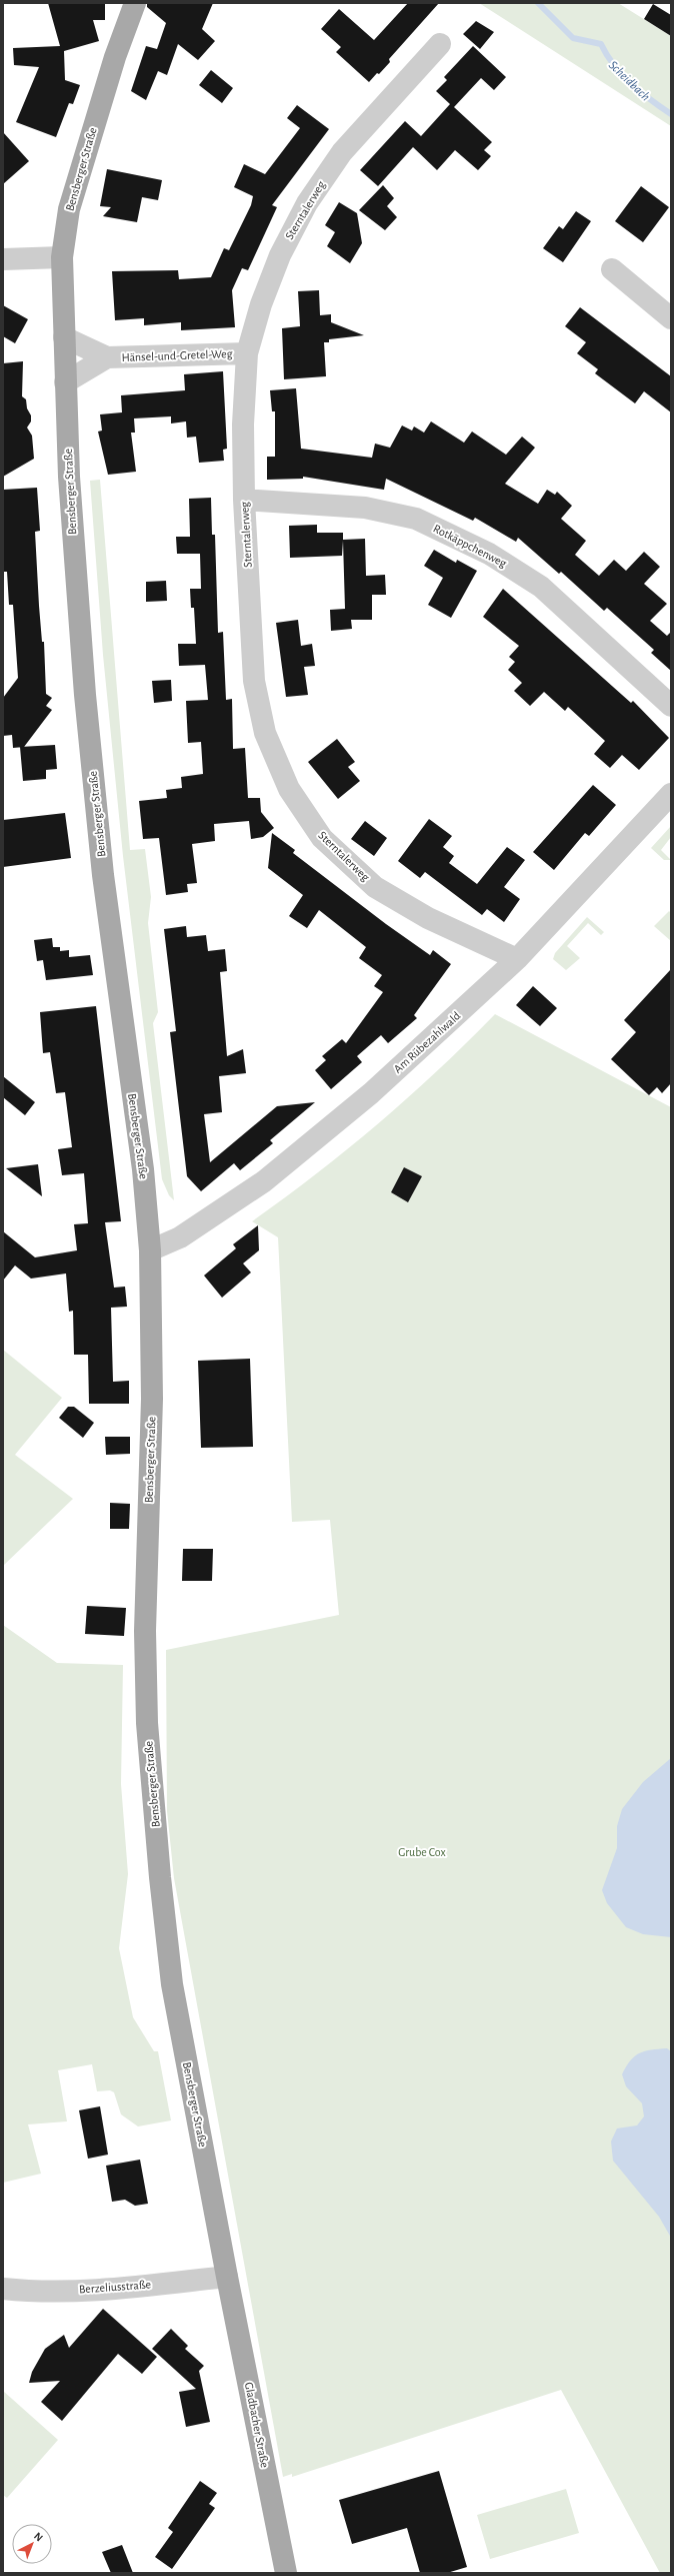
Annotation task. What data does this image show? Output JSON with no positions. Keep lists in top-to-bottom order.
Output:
{
  "streets": {
    "main road": ["Bensberger Straße", "Gladbacher Straße"],
    "street": [
      "Sterntalerweg",
      "Hänsel-und-Gretel-Weg",
      "Rotkäppchenweg",
      "Am Rübezahlwald",
      "Berzeliusstraße"
    ]
  },
  "crossings": [
    ["Bensberger Straße", "Hänsel-und-Gretel-Weg"],
    ["Bensberger Straße", "Am Rübezahlwald"],
    ["Bensberger Straße", "Berzeliusstraße"],
    ["Bensberger Straße", "Gladbacher Straße"],
    ["Sterntalerweg", "Hänsel-und-Gretel-Weg"],
    ["Sterntalerweg", "Rotkäppchenweg"],
    ["Sterntalerweg", "Am Rübezahlwald"],
    ["Berzeliusstraße", "Gladbacher Straße"]
  ],
  "water": ["Scheidbach"],
  "parks": ["Grube Cox"],
  "north": "top right"
}
